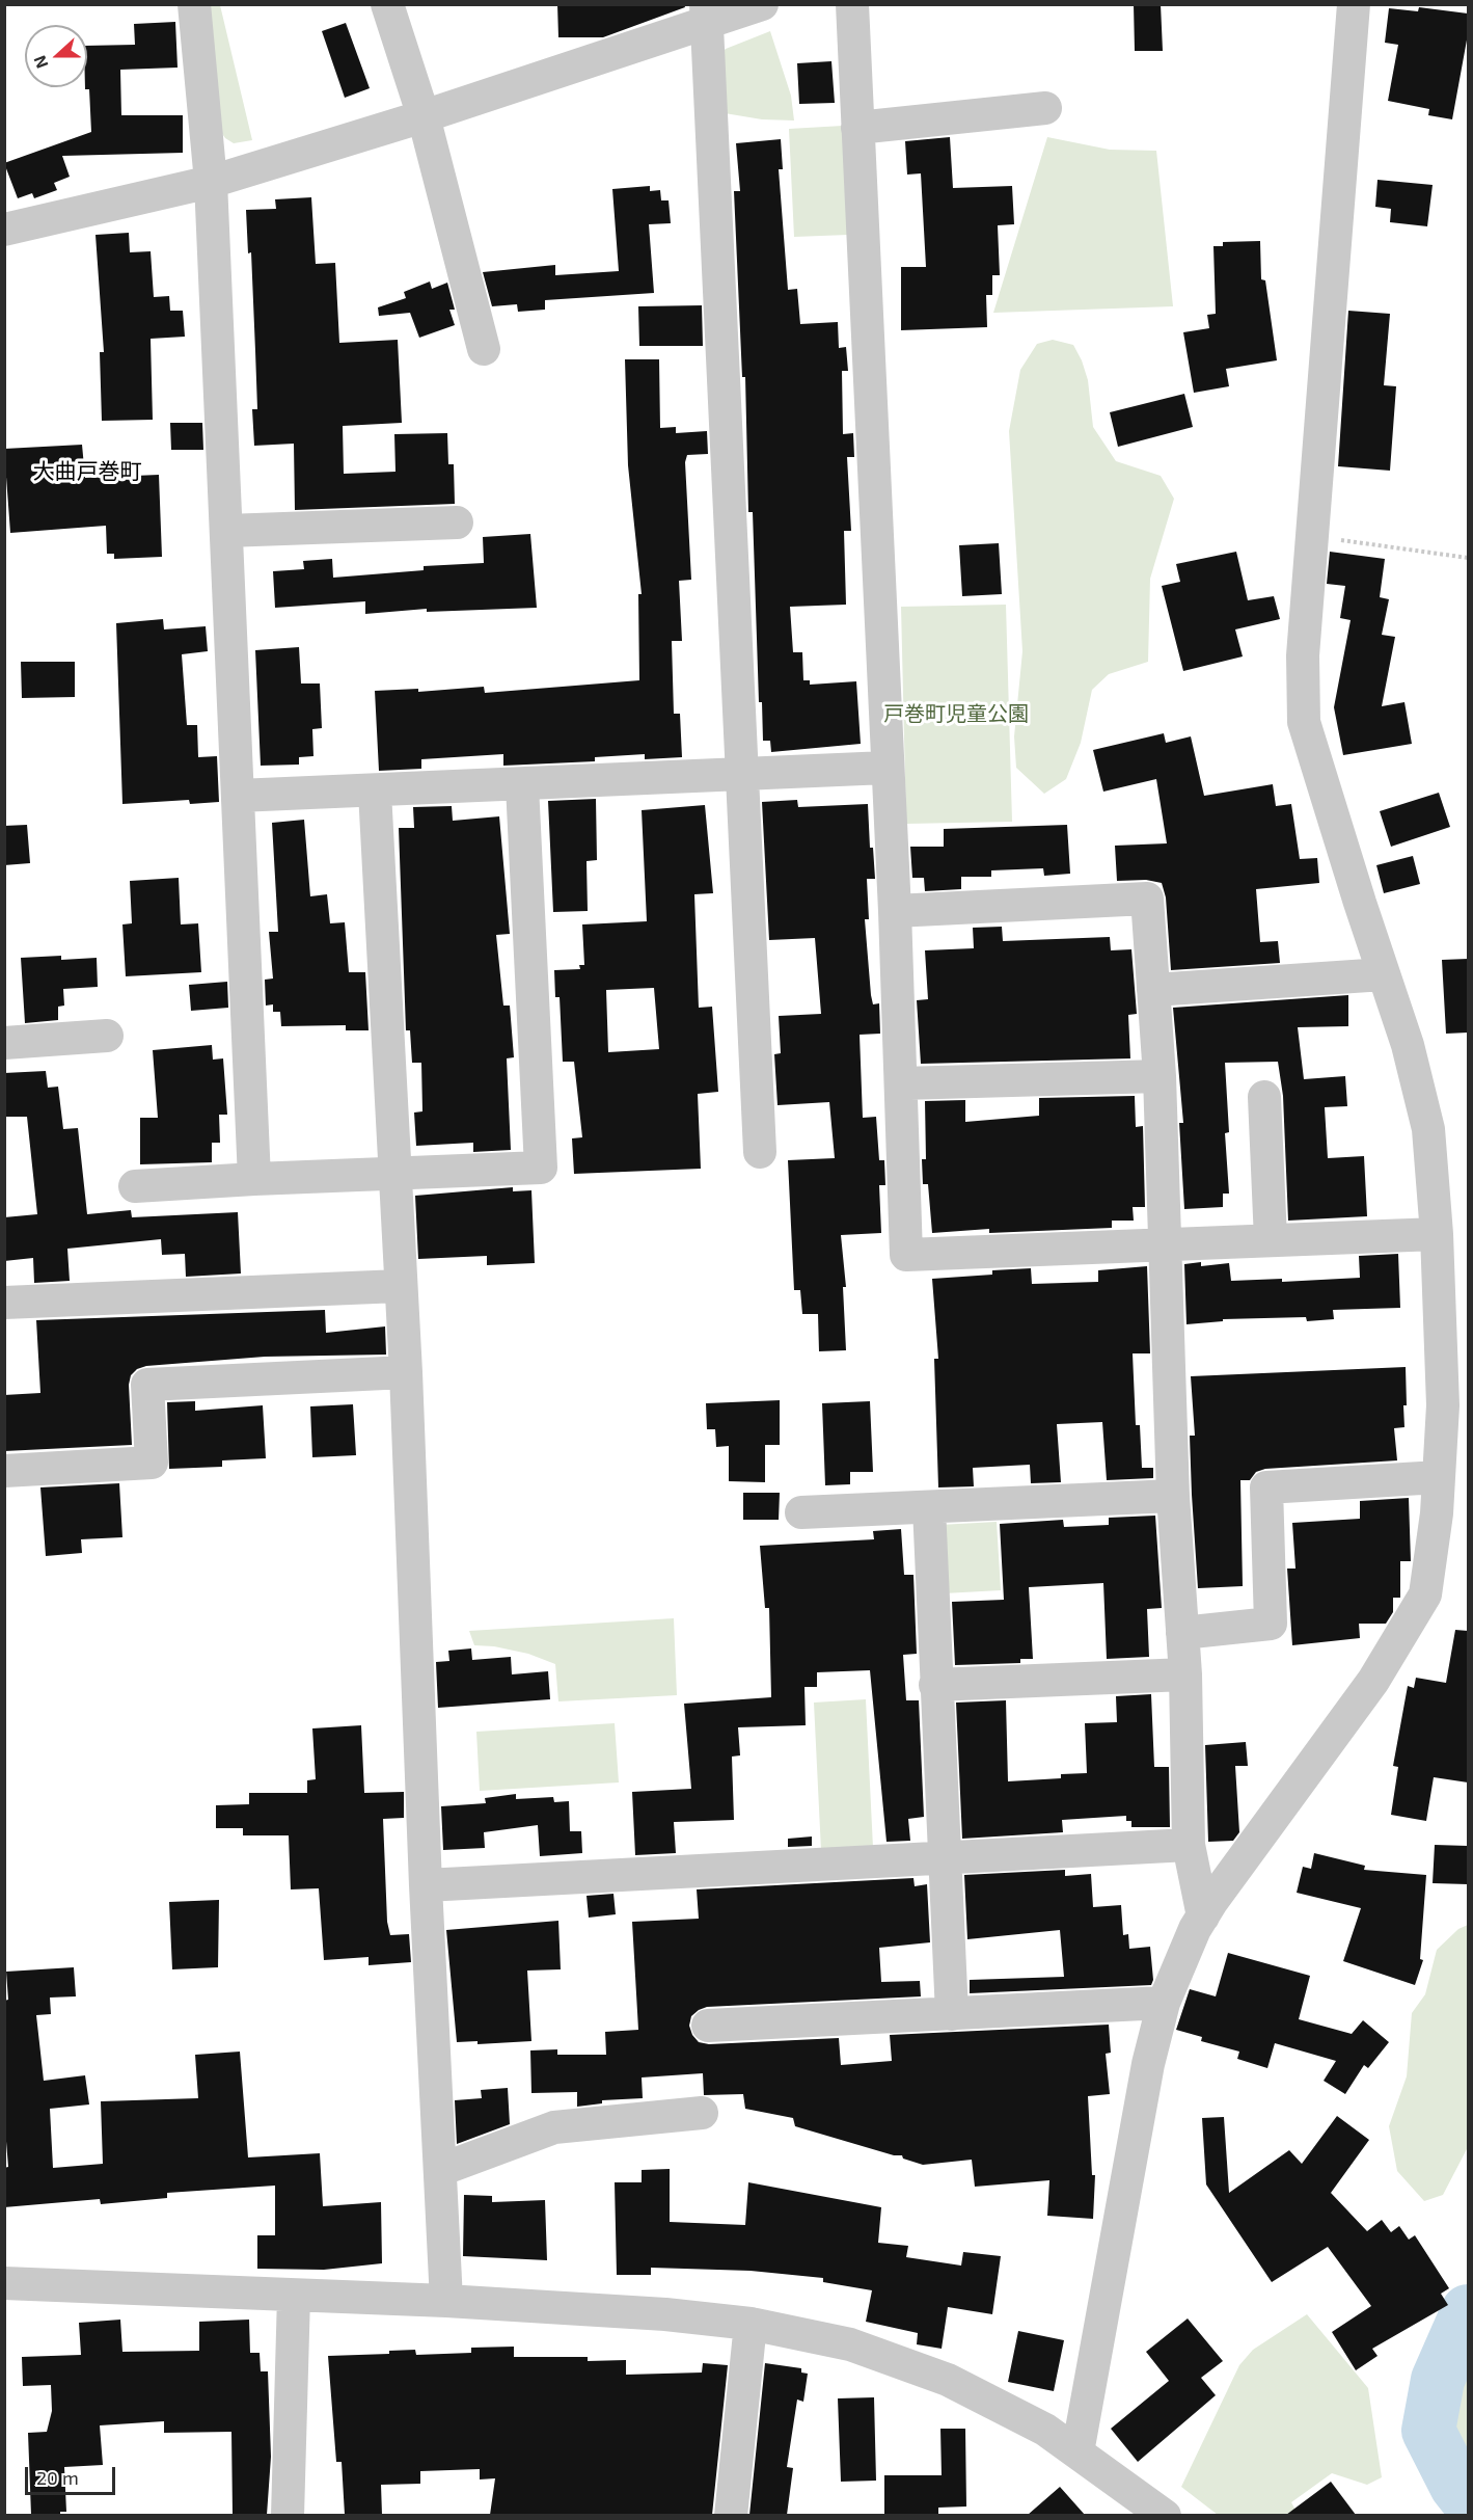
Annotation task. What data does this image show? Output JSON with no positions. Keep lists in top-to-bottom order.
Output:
{
  "districts": ["大曲戸巻町"],
  "parks": ["戸巻町児童公園"],
  "scale_bar": "20 m",
  "north": "left"
}
